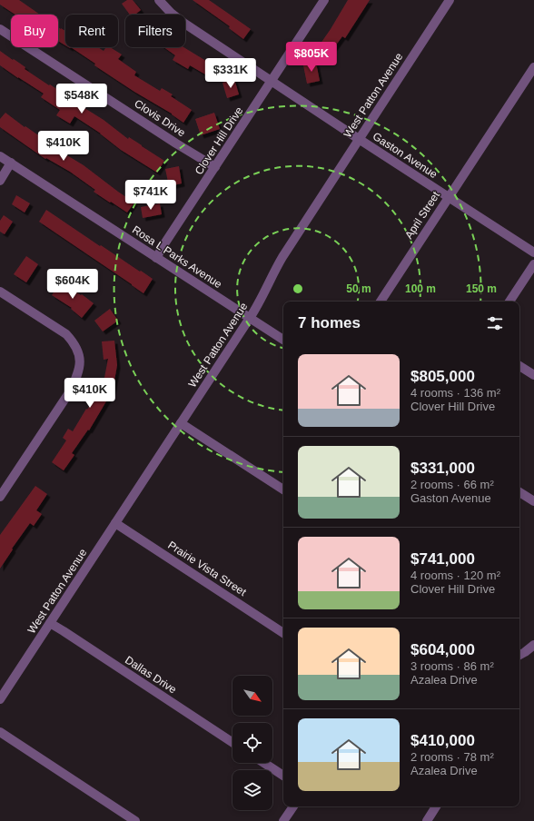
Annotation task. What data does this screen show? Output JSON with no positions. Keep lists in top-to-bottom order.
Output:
{
  "streets": {
    "street": [
      "West Patton Avenue",
      "Clovis Drive",
      "Clover Hill Drive",
      "Gaston Avenue",
      "April Street",
      "Rosa L Parks Avenue",
      "Prairie Vista Street",
      "Dallas Drive"
    ]
  },
  "crossings": [
    ["West Patton Avenue", "Gaston Avenue"],
    ["West Patton Avenue", "Rosa L Parks Avenue"],
    ["West Patton Avenue", "Prairie Vista Street"],
    ["West Patton Avenue", "Dallas Drive"],
    ["Clovis Drive", "Clover Hill Drive"],
    ["Clover Hill Drive", "Gaston Avenue"],
    ["Clover Hill Drive", "Rosa L Parks Avenue"],
    ["Gaston Avenue", "April Street"]
  ],
  "north": "bottom right",
  "page": {
    "chip": ["Buy", "Rent", "Filters"],
    "price": [
      "$805K",
      "$331K",
      "$548K",
      "$410K",
      "$741K",
      "$604K",
      "$410K"
    ],
    "heading": "7 homes",
    "list": [
      {
        "name": "$805,000",
        "note": "4 rooms · 136 m² · Clover Hill Drive"
      },
      {
        "name": "$331,000",
        "note": "2 rooms · 66 m² · Gaston Avenue"
      },
      {
        "name": "$741,000",
        "note": "4 rooms · 120 m² · Clover Hill Drive"
      },
      {
        "name": "$604,000",
        "note": "3 rooms · 86 m² · Azalea Drive"
      },
      {
        "name": "$410,000",
        "note": "2 rooms · 78 m² · Azalea Drive"
      }
    ]
  },
  "rings": ["50 m", "100 m", "150 m"]
}
